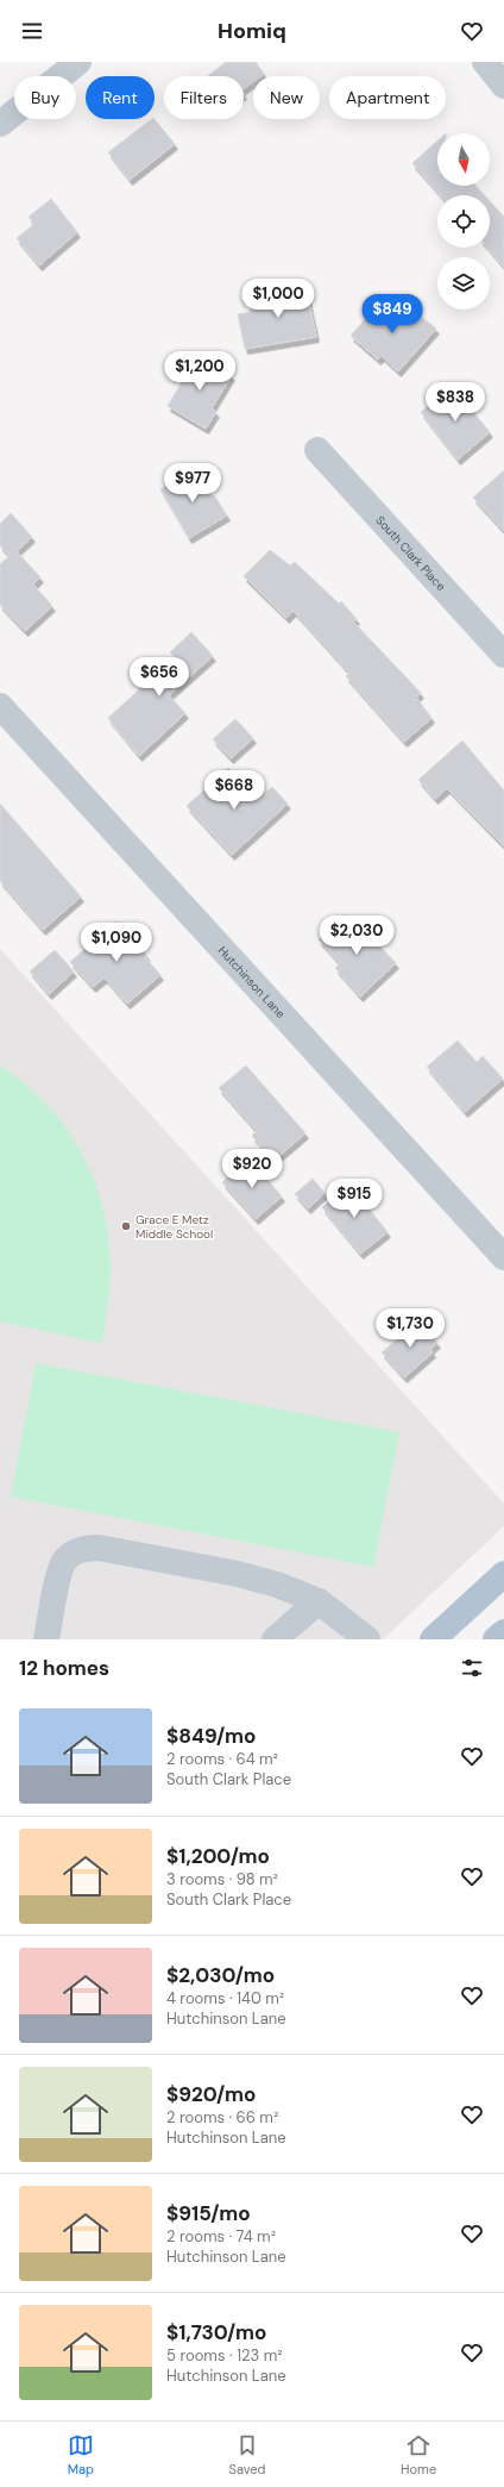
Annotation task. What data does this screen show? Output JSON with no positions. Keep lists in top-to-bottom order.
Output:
{
  "streets": {
    "street": ["South Clark Place", "Hutchinson Lane"]
  },
  "places": ["Grace E Metz Middle School"],
  "north": "bottom",
  "page": {
    "header": "Homiq",
    "chip": [
      "Buy",
      "Rent",
      "Filters",
      "New",
      "Apartment"
    ],
    "price": [
      "$1,000",
      "$849",
      "$1,200",
      "$838",
      "$977",
      "$656",
      "$668",
      "$2,030",
      "$1,090",
      "$920",
      "$915",
      "$1,730"
    ],
    "heading": "12 homes",
    "list": [
      {
        "name": "$849/mo",
        "note": "2 rooms · 64 m² · South Clark Place"
      },
      {
        "name": "$1,200/mo",
        "note": "3 rooms · 98 m² · South Clark Place"
      },
      {
        "name": "$2,030/mo",
        "note": "4 rooms · 140 m² · Hutchinson Lane"
      },
      {
        "name": "$920/mo",
        "note": "2 rooms · 66 m² · Hutchinson Lane"
      },
      {
        "name": "$915/mo",
        "note": "2 rooms · 74 m² · Hutchinson Lane"
      },
      {
        "name": "$1,730/mo",
        "note": "5 rooms · 123 m² · Hutchinson Lane"
      }
    ],
    "tabs": ["Map", "Saved", "Home"]
  }
}
